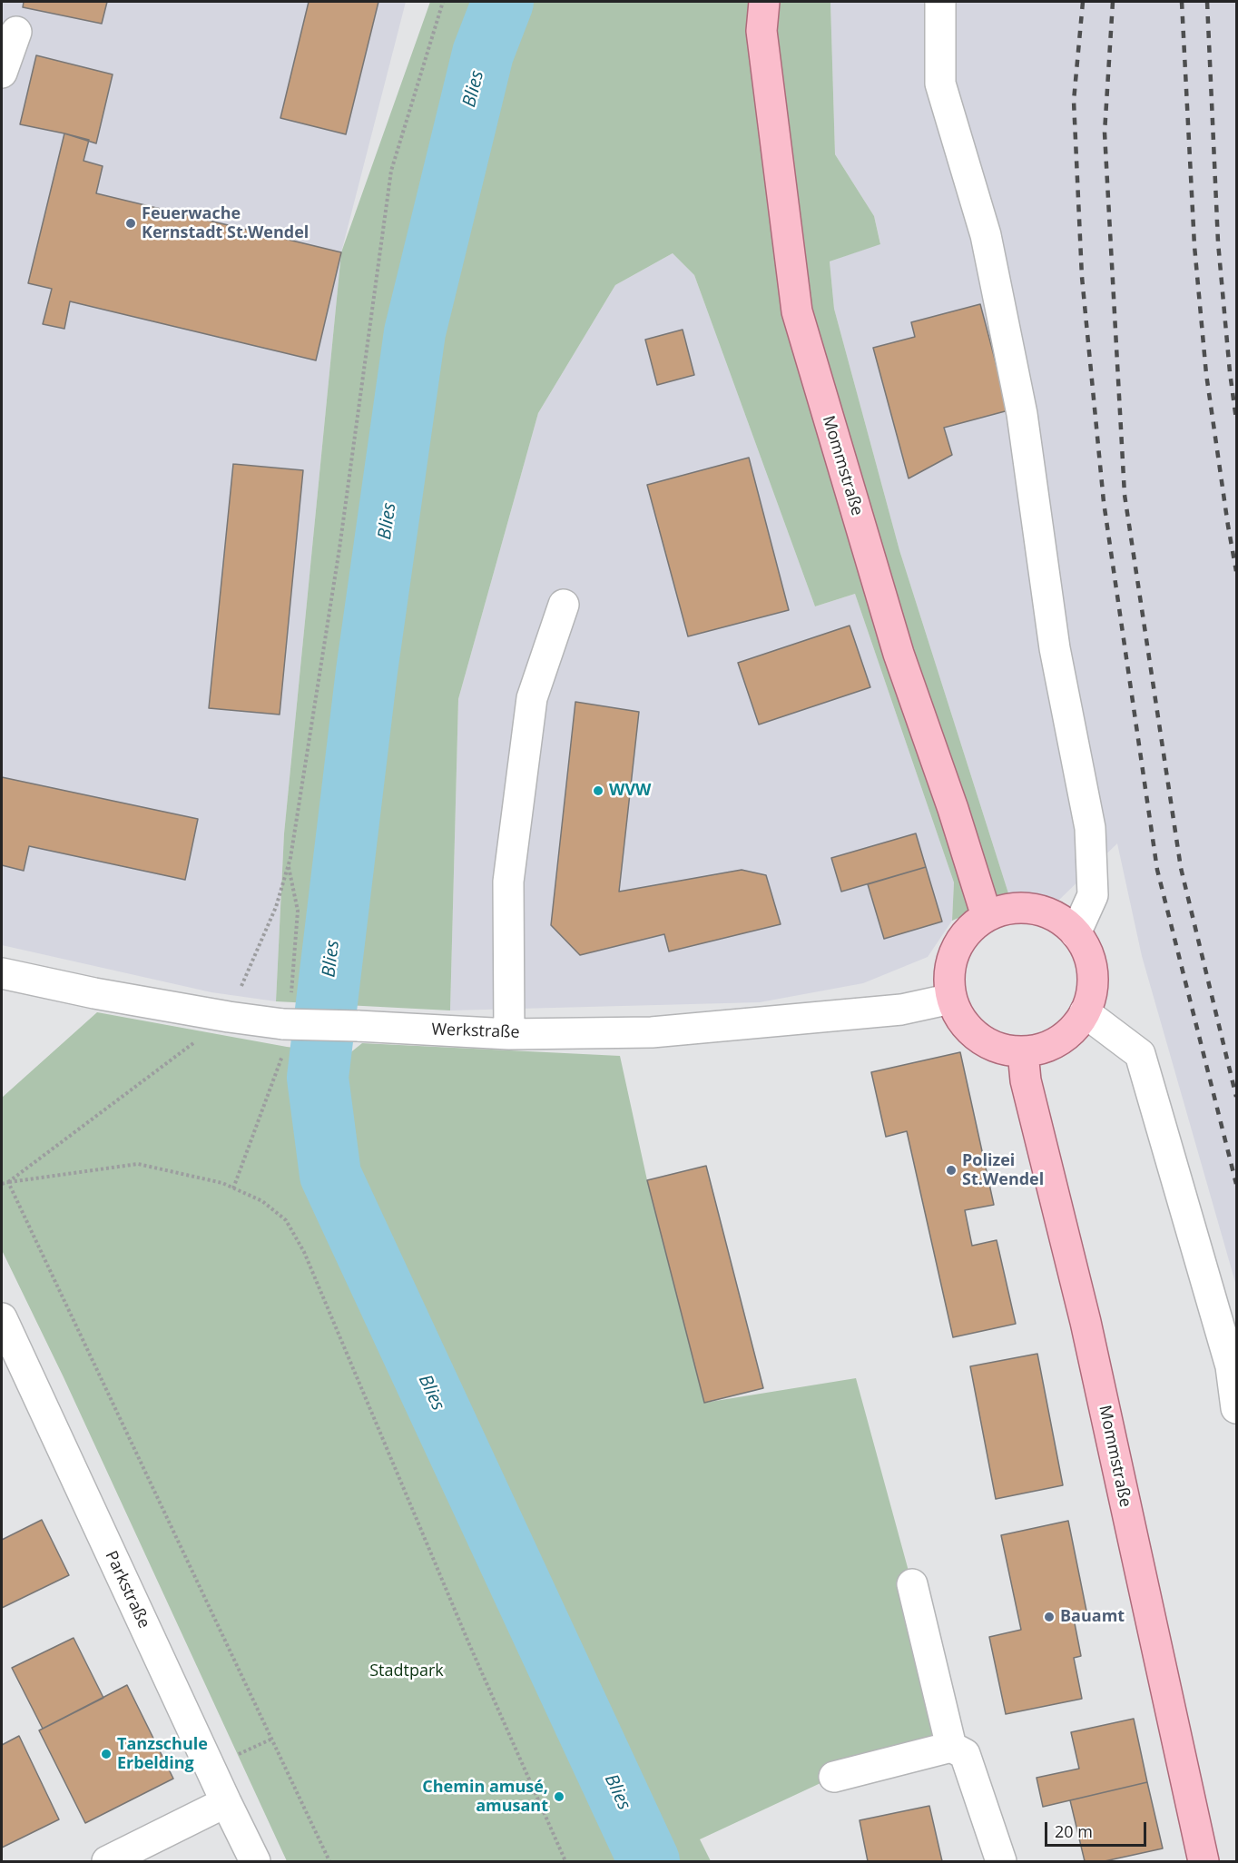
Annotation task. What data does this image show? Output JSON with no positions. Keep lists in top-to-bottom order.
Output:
{
  "streets": {
    "main road": ["Mommstraße"],
    "street": ["Werkstraße", "Parkstraße"]
  },
  "crossings": [
    ["Mommstraße", "Werkstraße"]
  ],
  "water": ["Blies"],
  "parks": ["Stadtpark"],
  "places": [
    "Feuerwache Kernstadt St.Wendel",
    "WVW",
    "Polizei St.Wendel",
    "Bauamt",
    "Tanzschule Erbelding",
    "Chemin amusé, amusant"
  ],
  "scale_bar": "20 m"
}
